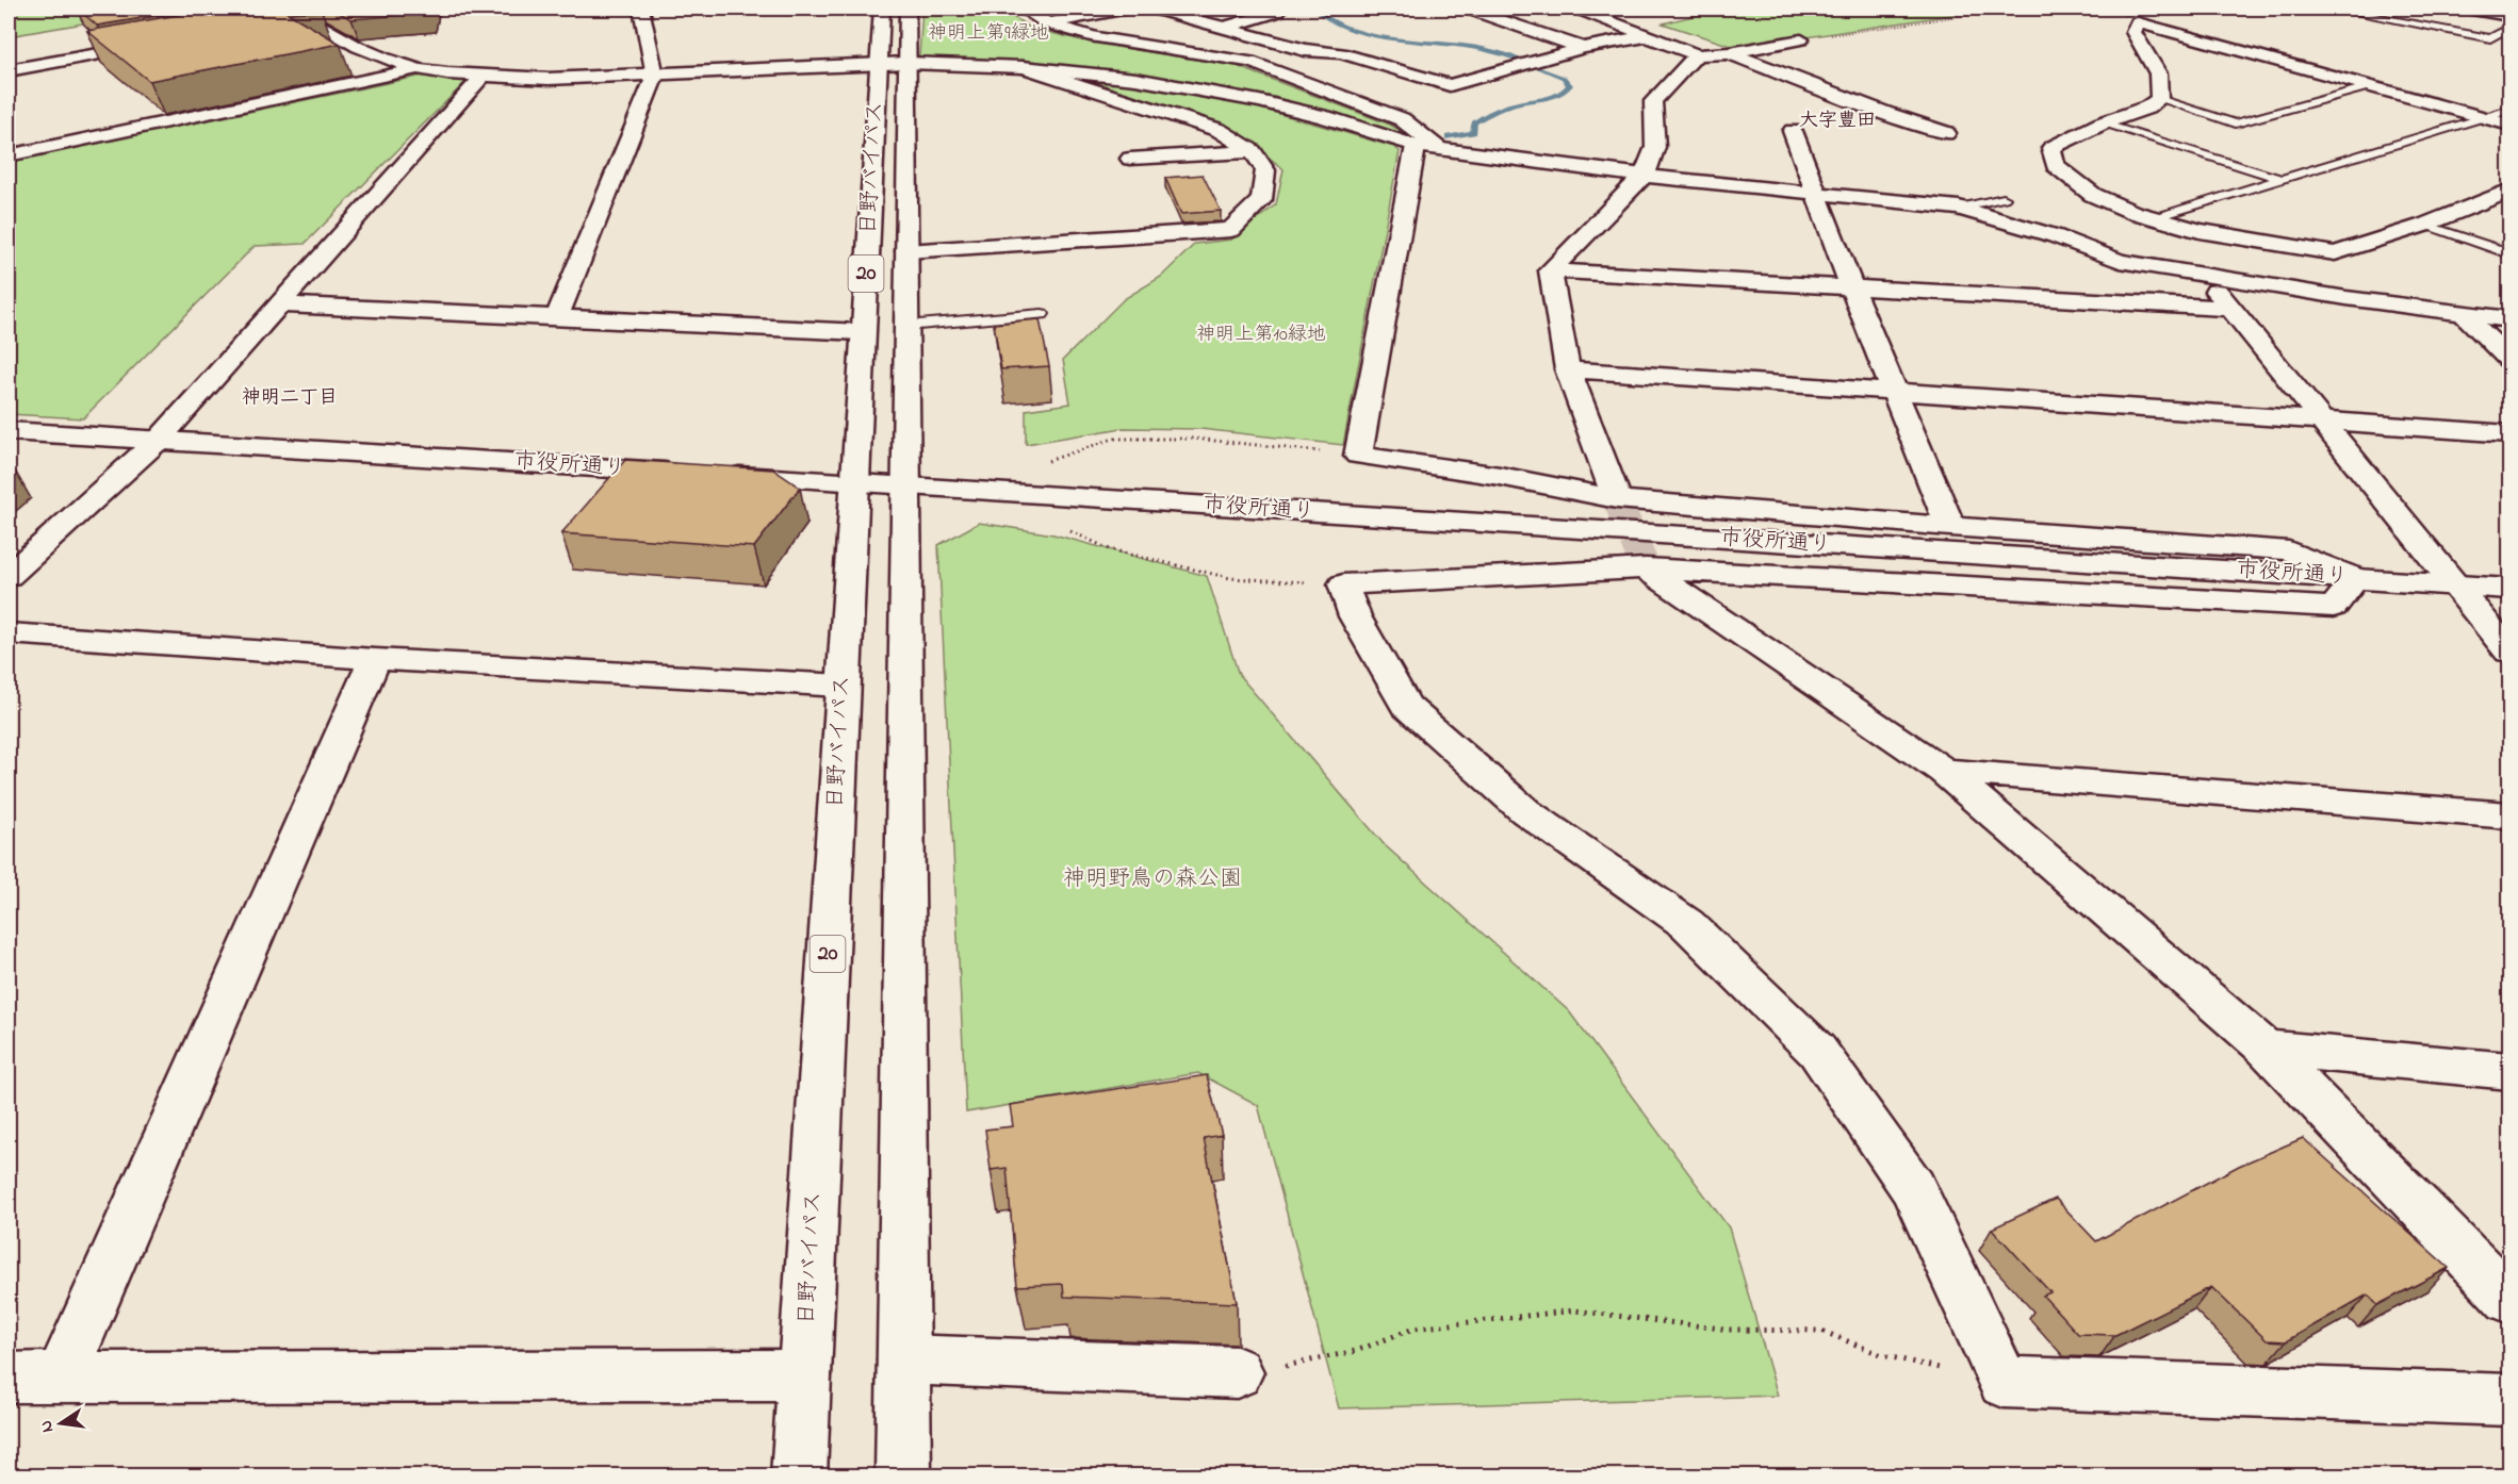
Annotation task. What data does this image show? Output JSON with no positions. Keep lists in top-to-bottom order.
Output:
{
  "streets": {
    "main road": ["日野バイパス", "20", "市役所通り"]
  },
  "crossings": [
    ["日野バイパス", "市役所通り"]
  ],
  "districts": ["大字豊田", "神明二丁目"],
  "parks": ["神明上第9緑地", "神明上第10緑地", "神明野鳥の森公園"],
  "north": "left"
}
